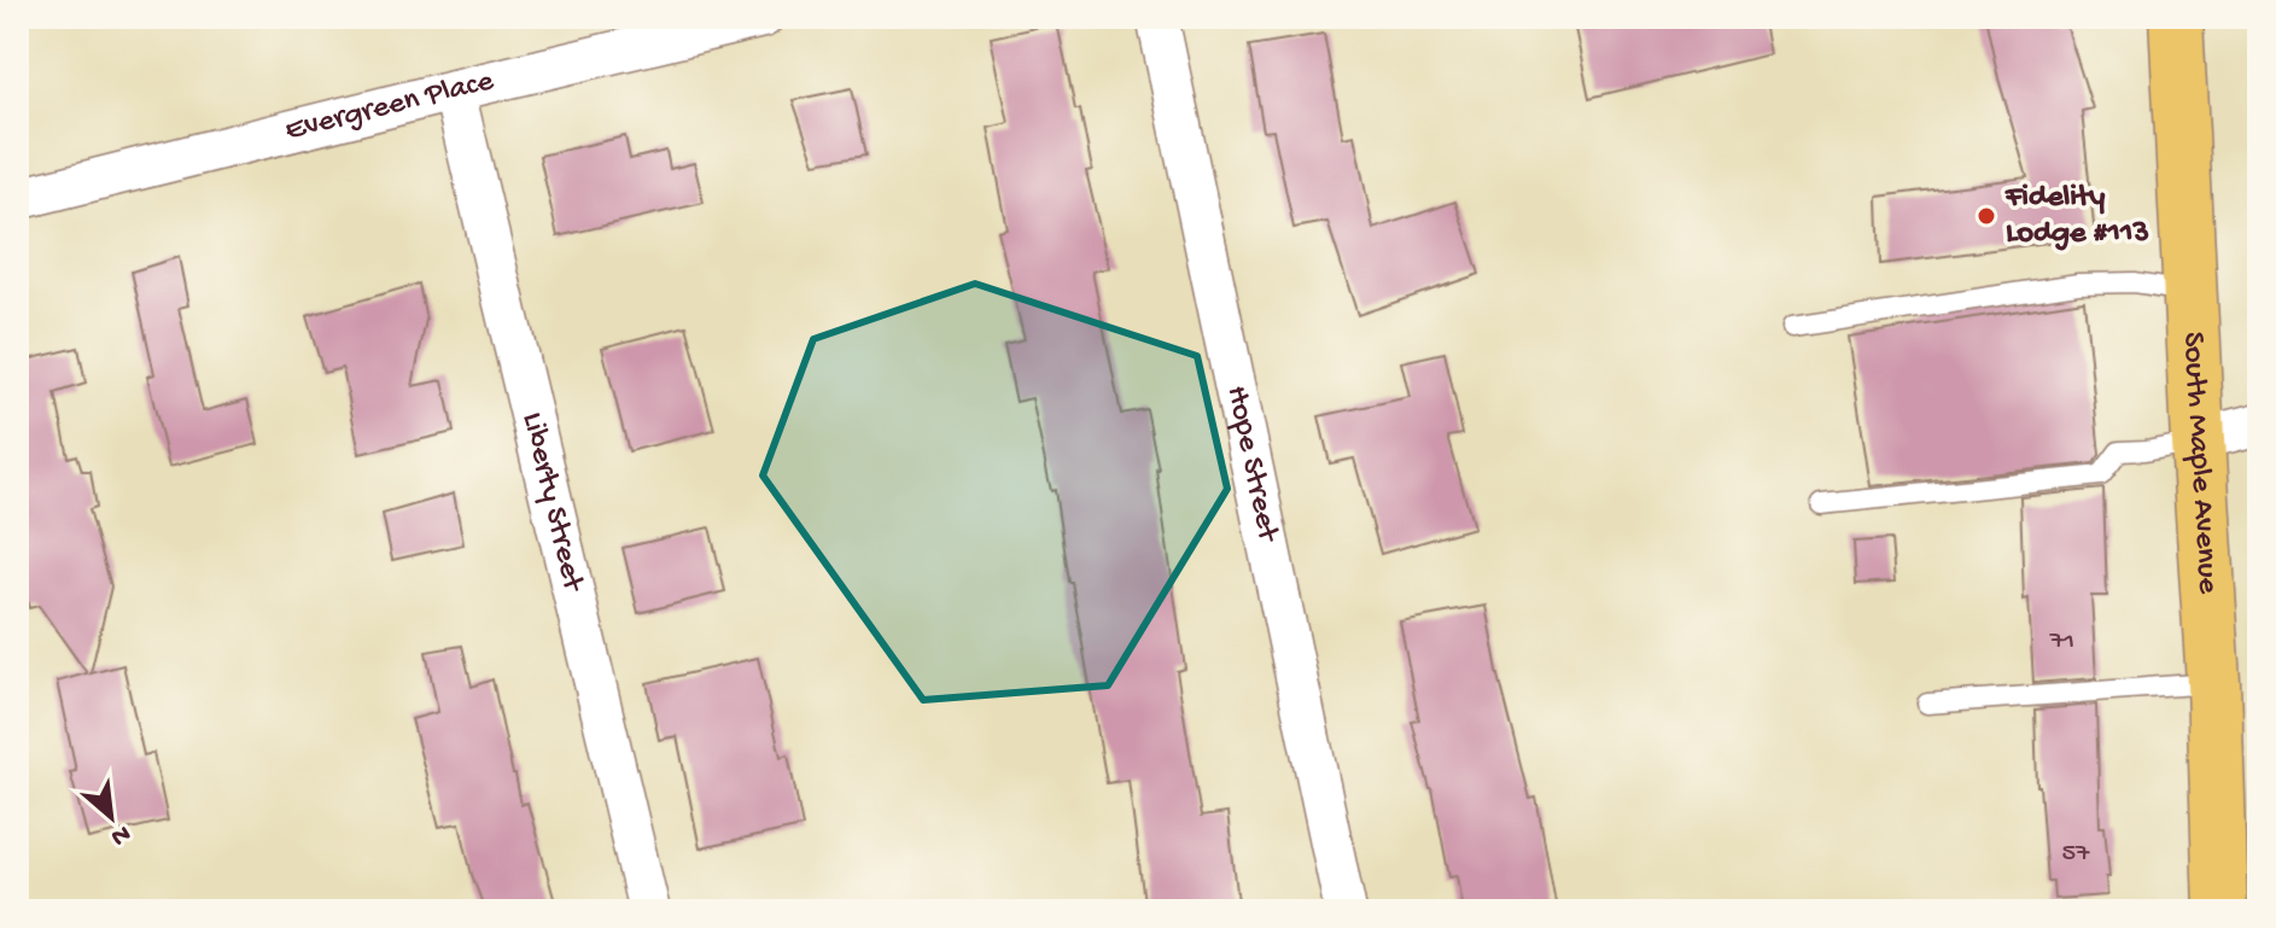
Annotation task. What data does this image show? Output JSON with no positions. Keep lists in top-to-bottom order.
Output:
{
  "streets": {
    "main road": ["South Maple Avenue"],
    "street": ["Evergreen Place", "Hope Street", "Liberty Street"]
  },
  "crossings": [
    ["Evergreen Place", "Liberty Street"]
  ],
  "places": ["Fidelity Lodge #113"],
  "house_numbers": ["71", "57"],
  "north": "bottom right"
}
